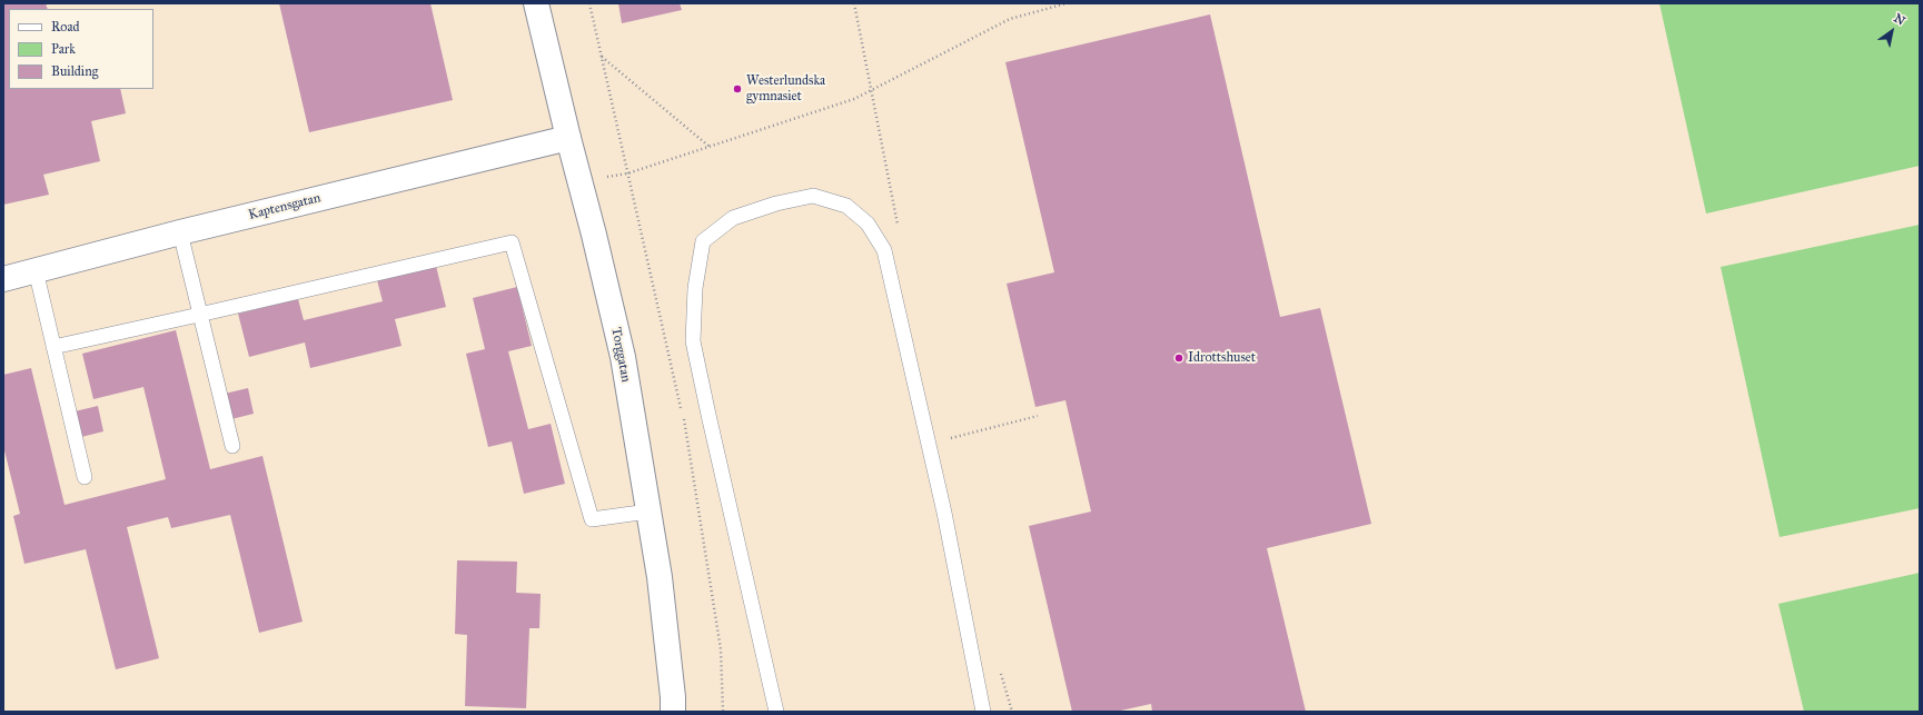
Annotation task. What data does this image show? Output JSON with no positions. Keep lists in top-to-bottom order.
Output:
{
  "streets": {
    "street": ["Kaptensgatan", "Torggatan"]
  },
  "crossings": [
    ["Kaptensgatan", "Torggatan"]
  ],
  "places": ["Westerlundska gymnasiet", "Idrottshuset"],
  "legend": ["Road", "Park", "Building"],
  "north": "top right"
}
